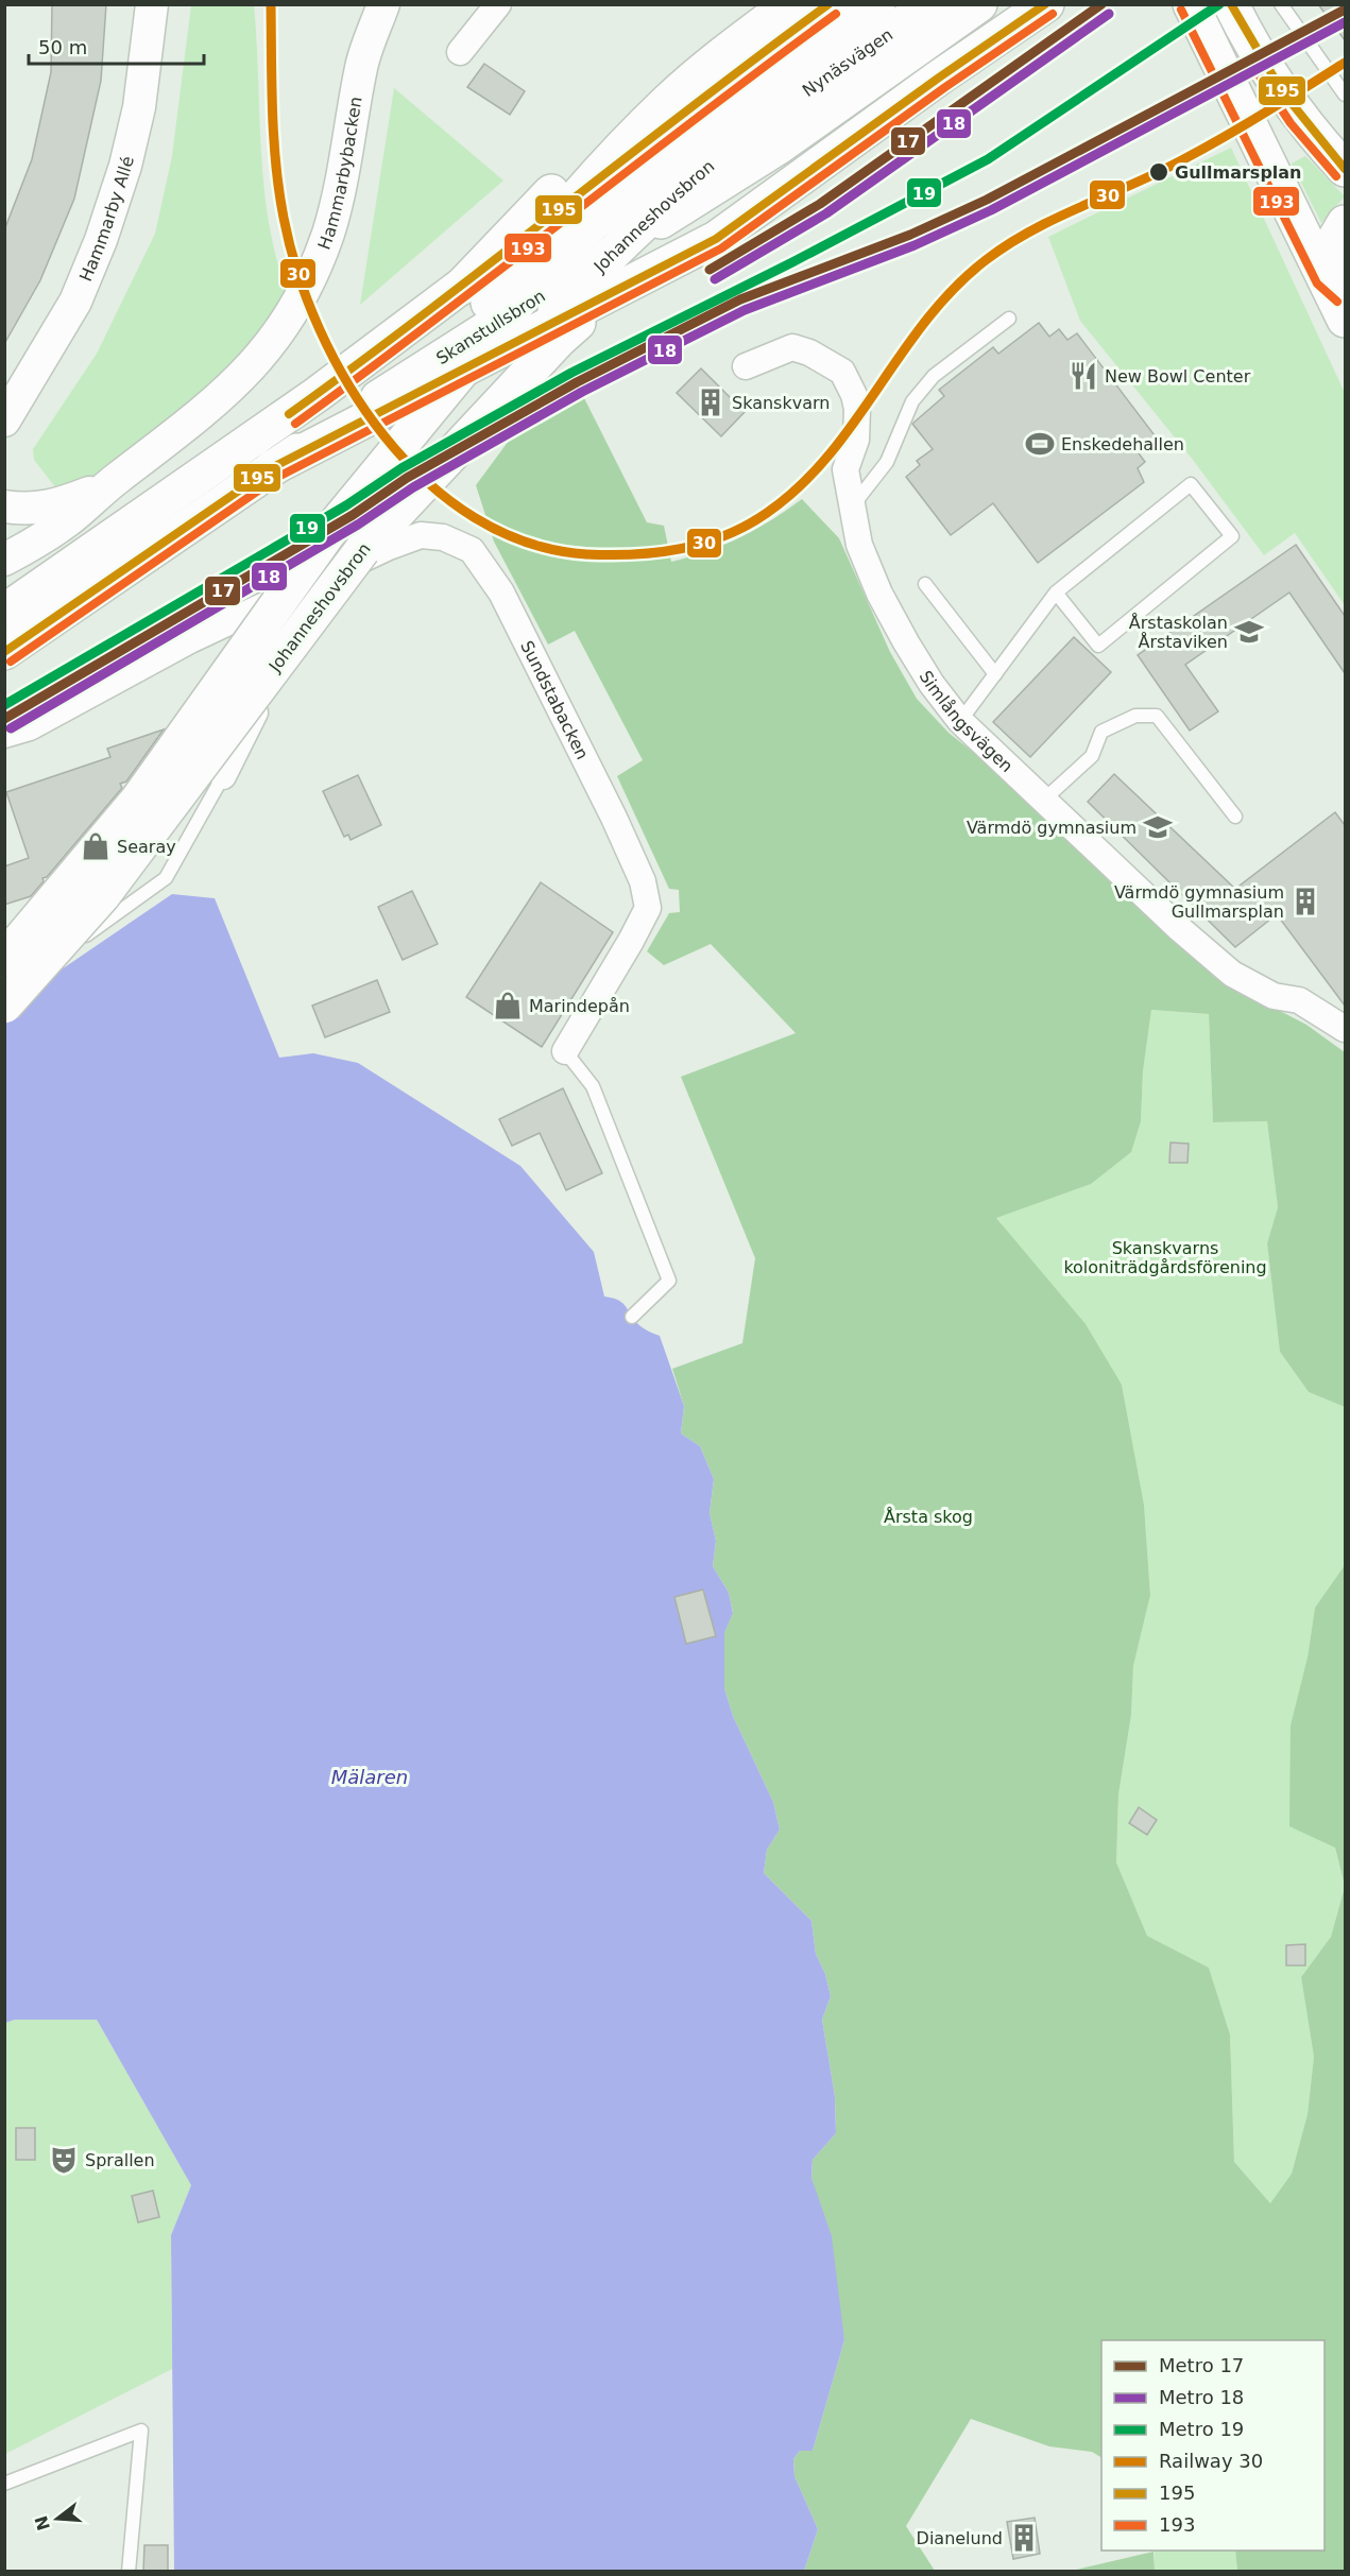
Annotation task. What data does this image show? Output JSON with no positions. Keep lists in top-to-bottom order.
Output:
{
  "streets": {
    "main road": ["Nynäsvägen", "Johanneshovsbron", "Skanstullsbron"],
    "street": [
      "Hammarbybacken",
      "Hammarby Allé",
      "Sundstabacken",
      "Simlångsvägen"
    ]
  },
  "crossings": [
    ["Nynäsvägen", "Johanneshovsbron"]
  ],
  "water": ["Mälaren"],
  "parks": ["Skanskvarns koloniträdgårdsförening", "Årsta skog"],
  "places": {
    "other": ["Gullmarsplan"],
    "restaurant": ["New Bowl Center"],
    "building": ["Skanskvarn", "Värmdö gymnasium Gullmarsplan", "Dianelund"],
    "sports": ["Enskedehallen"],
    "school or university": ["Årstaskolan Årstaviken", "Värmdö gymnasium"],
    "shop": ["Searay", "Marindepån"],
    "theatre": ["Sprallen"]
  },
  "lines": [
    "metro line 17",
    "metro line 19",
    "rail line 30",
    "transit line 195",
    "transit line 193",
    "metro line 18"
  ],
  "legend": [
    "Metro 17",
    "Metro 18",
    "Metro 19",
    "Railway 30",
    "195",
    "193"
  ],
  "scale_bar": "50 m",
  "north": "left"
}
